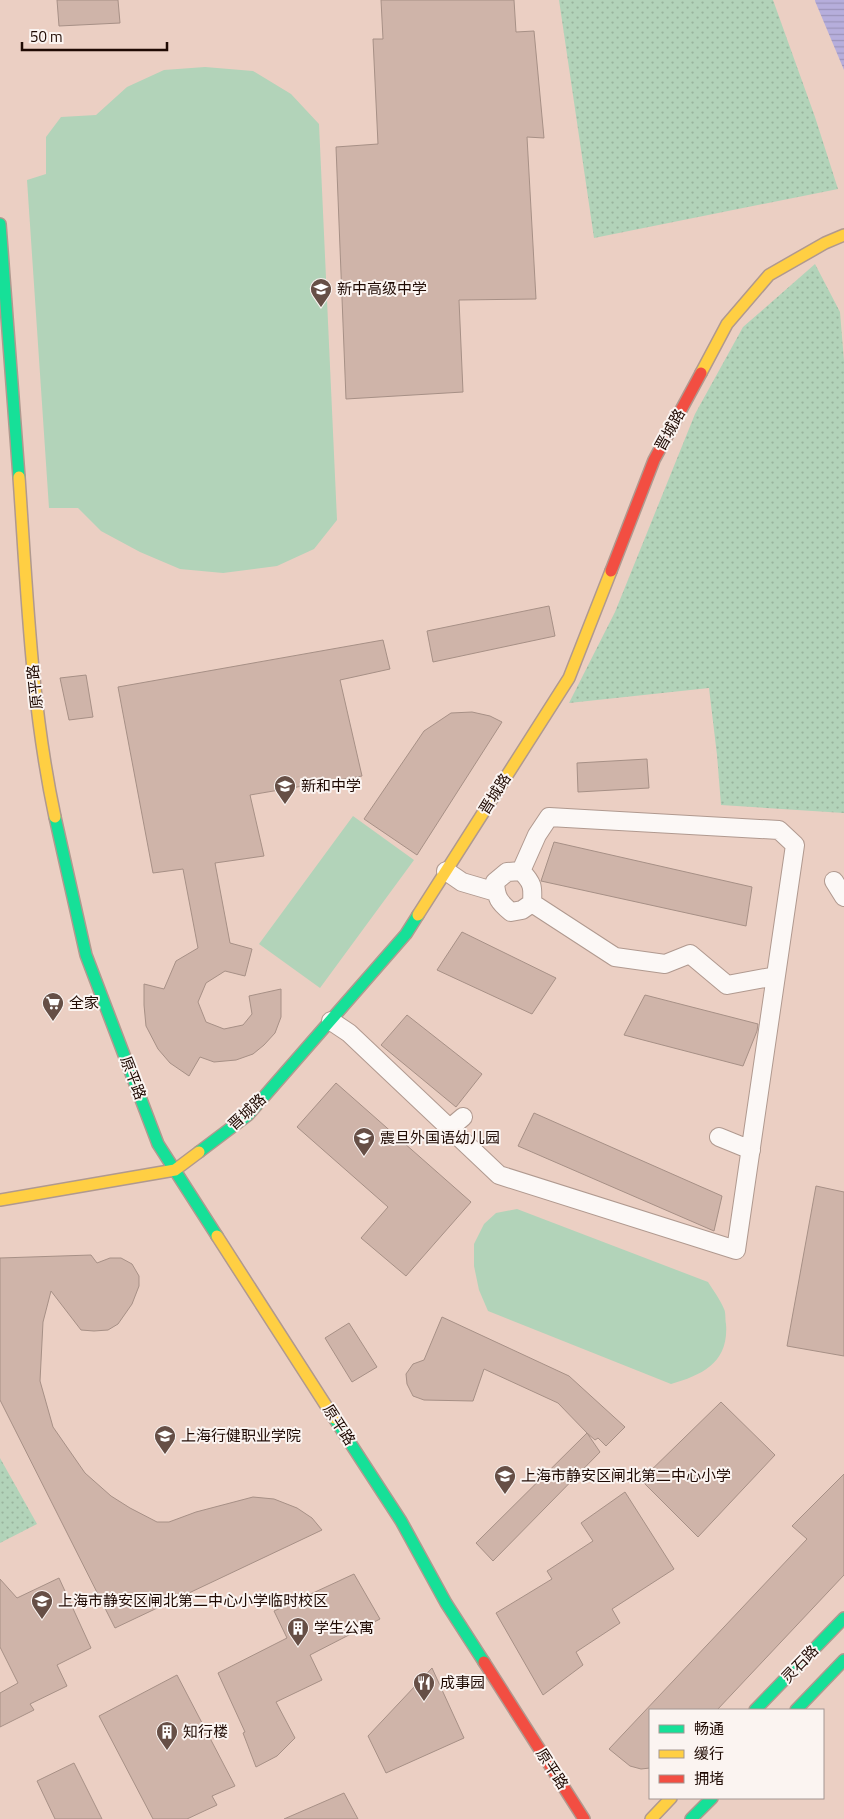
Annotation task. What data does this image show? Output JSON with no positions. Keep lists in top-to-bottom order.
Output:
{
  "streets": {
    "street": ["晋城路", "原平路", "灵石路"]
  },
  "crossings": [
    ["晋城路", "原平路"]
  ],
  "places": {
    "school or university": [
      "新中高级中学",
      "新和中学",
      "震旦外国语幼儿园",
      "上海行健职业学院",
      "上海市静安区闸北第二中心小学",
      "上海市静安区闸北第二中心小学临时校区"
    ],
    "supermarket": ["全家"],
    "building": ["学生公寓", "知行楼"],
    "restaurant": ["成事园"]
  },
  "legend": ["畅通", "缓行", "拥堵"],
  "scale_bar": "50 m"
}
